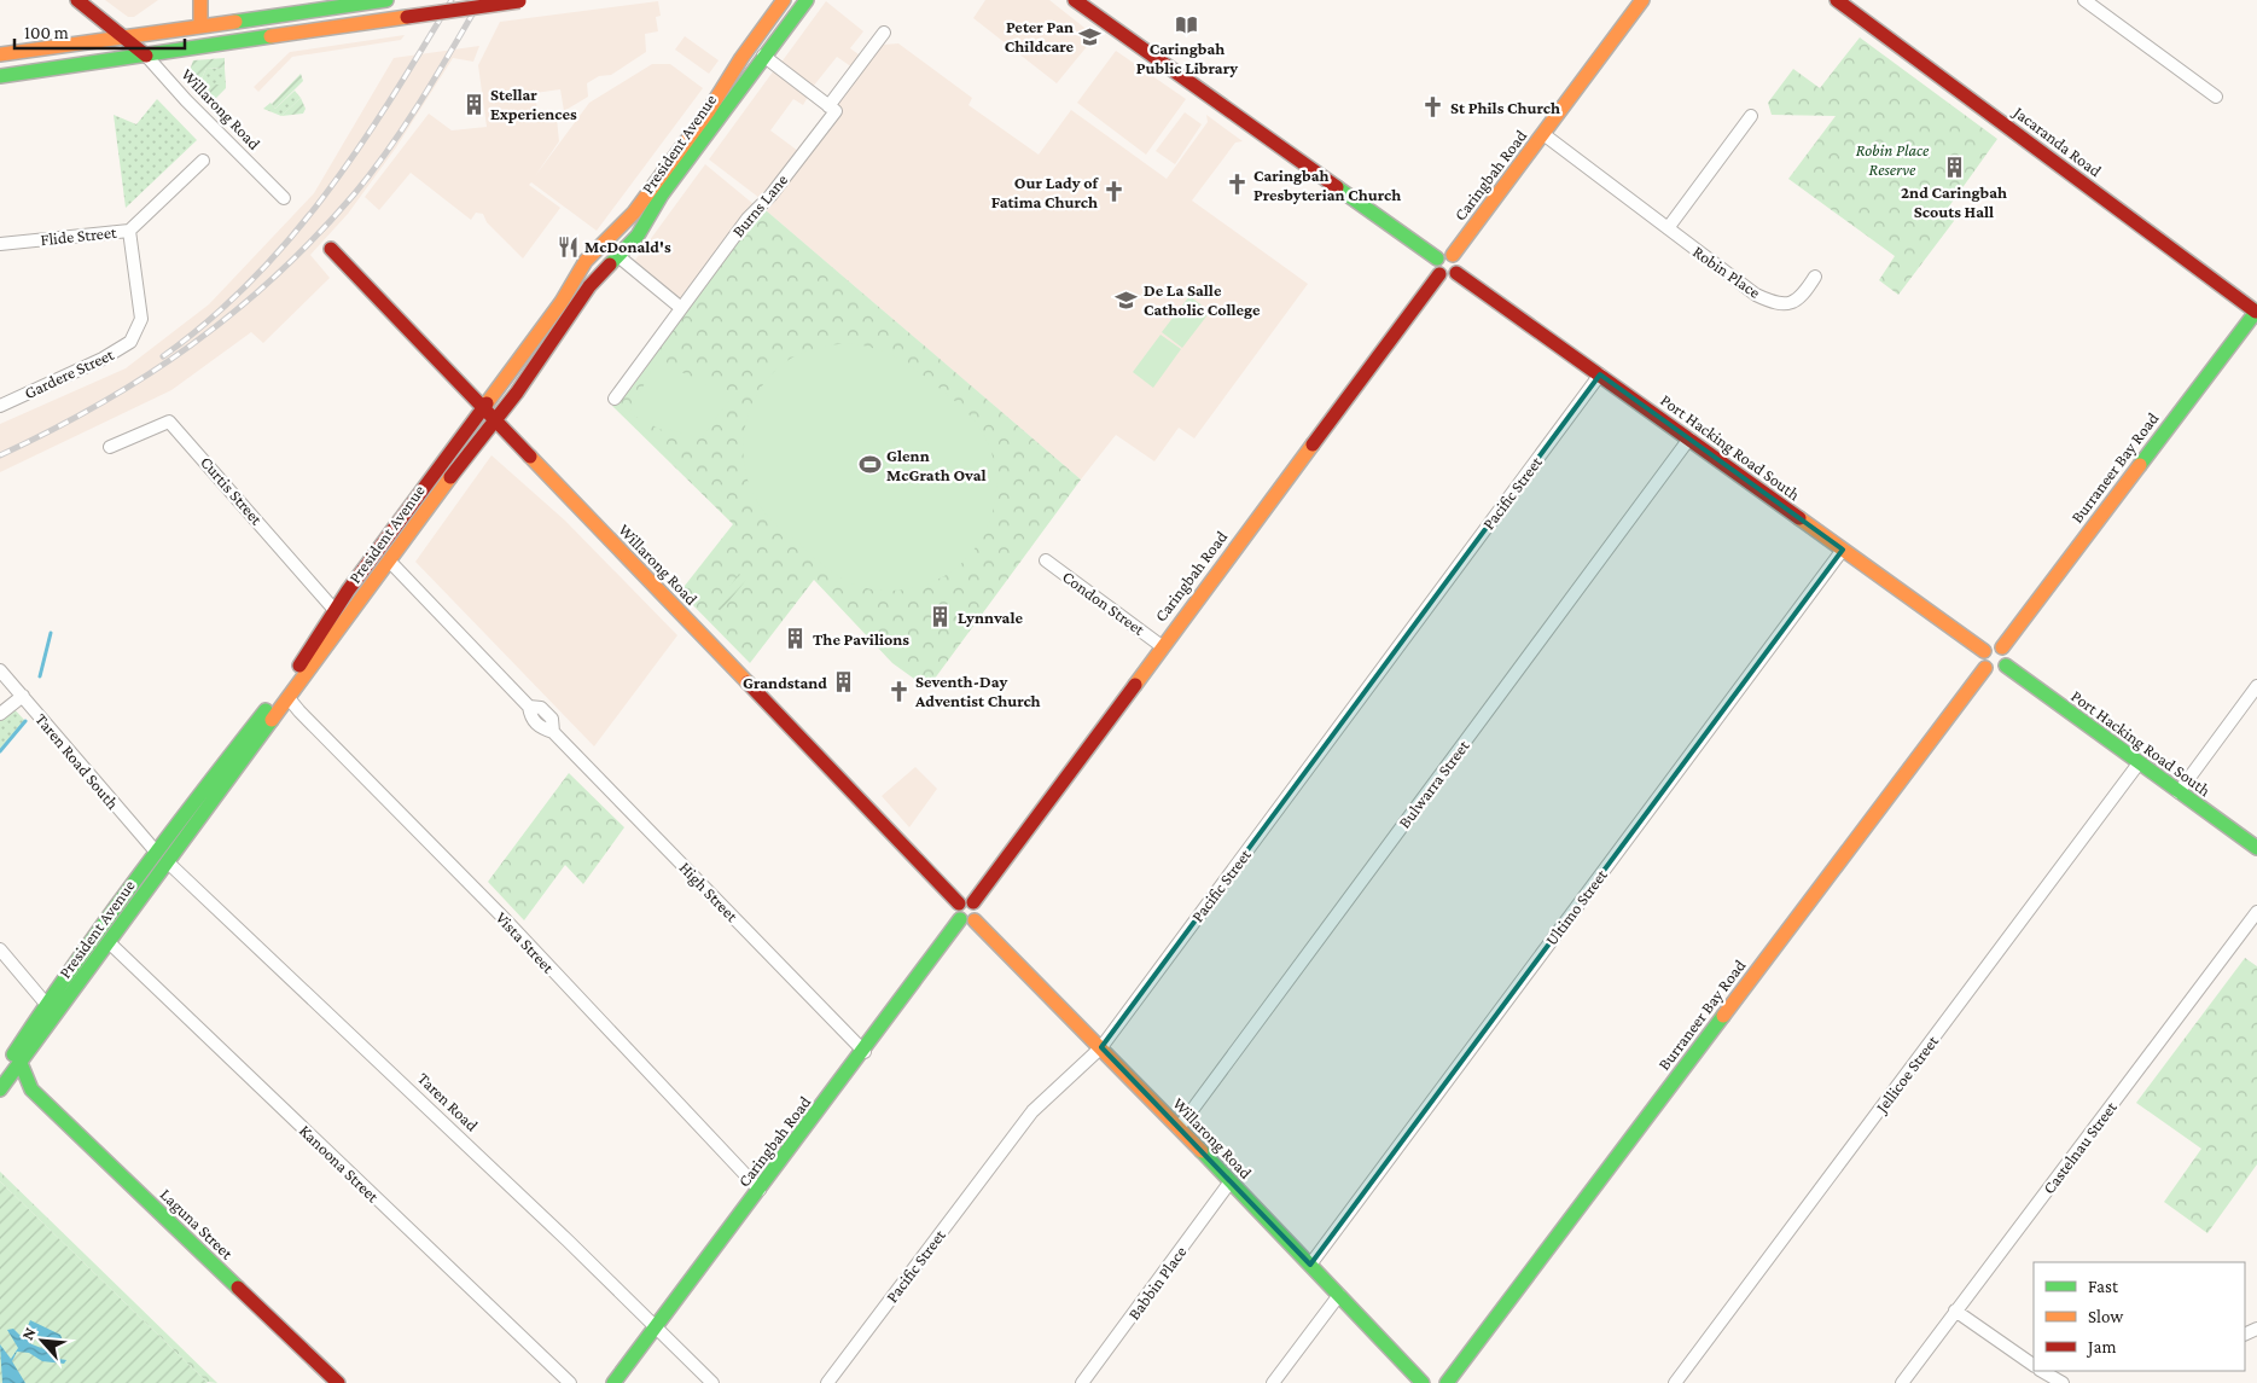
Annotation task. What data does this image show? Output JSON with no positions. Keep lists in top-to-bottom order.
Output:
{
  "streets": {
    "street": [
      "Willarong Road",
      "Jacaranda Road",
      "President Avenue",
      "Caringbah Road",
      "Burns Lane",
      "Flide Street",
      "Robin Place",
      "Gardere Street",
      "Port Hacking Road South",
      "Burraneer Bay Road",
      "Curtis Street",
      "Pacific Street",
      "Condon Street",
      "Taren Road South",
      "Bulwarra Street",
      "High Street",
      "Ultimo Street",
      "Vista Street",
      "Jellicoe Street",
      "Taren Road",
      "Castelnau Street",
      "Kanoona Street",
      "Laguna Street",
      "Babbin Place"
    ]
  },
  "crossings": [
    ["Willarong Road", "President Avenue"],
    ["Willarong Road", "Caringbah Road"],
    ["Willarong Road", "Pacific Street"],
    ["Willarong Road", "Bulwarra Street"],
    ["Willarong Road", "Ultimo Street"],
    ["Willarong Road", "Babbin Place"],
    ["Jacaranda Road", "Burraneer Bay Road"],
    ["President Avenue", "Curtis Street"],
    ["President Avenue", "Taren Road South"],
    ["President Avenue", "High Street"],
    ["President Avenue", "Vista Street"],
    ["President Avenue", "Taren Road"],
    ["President Avenue", "Kanoona Street"],
    ["President Avenue", "Laguna Street"],
    ["Caringbah Road", "Robin Place"],
    ["Caringbah Road", "Port Hacking Road South"],
    ["Caringbah Road", "Condon Street"],
    ["Caringbah Road", "High Street"],
    ["Caringbah Road", "Vista Street"],
    ["Caringbah Road", "Taren Road"],
    ["Flide Street", "Gardere Street"],
    ["Port Hacking Road South", "Burraneer Bay Road"],
    ["Port Hacking Road South", "Pacific Street"],
    ["Port Hacking Road South", "Bulwarra Street"],
    ["Port Hacking Road South", "Ultimo Street"],
    ["Port Hacking Road South", "Jellicoe Street"],
    ["Taren Road South", "Taren Road"]
  ],
  "parks": ["Robin Place Reserve"],
  "places": {
    "library": ["Caringbah Public Library"],
    "school or university": ["Peter Pan Childcare", "De La Salle Catholic College"],
    "building": [
      "Stellar Experiences",
      "2nd Caringbah Scouts Hall",
      "Lynnvale",
      "The Pavilions",
      "Grandstand"
    ],
    "church": [
      "St Phils Church",
      "Caringbah Presbyterian Church",
      "Our Lady of Fatima Church",
      "Seventh-Day Adventist Church"
    ],
    "restaurant": ["McDonald's"],
    "sports": ["Glenn McGrath Oval"]
  },
  "legend": ["Fast", "Slow", "Jam"],
  "scale_bar": "100 m",
  "north": "top left"
}
